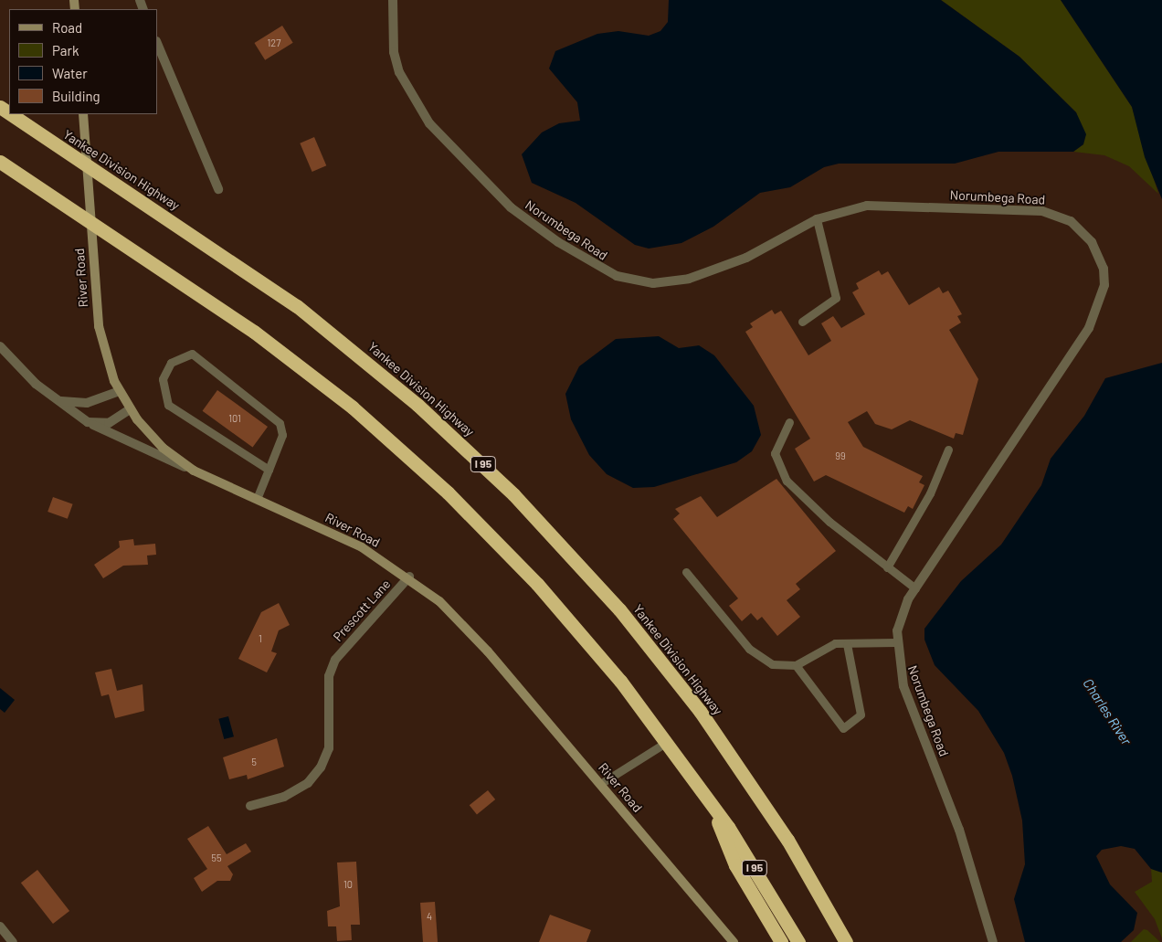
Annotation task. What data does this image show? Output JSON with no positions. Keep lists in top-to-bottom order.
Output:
{
  "streets": {
    "highway": ["Yankee Division Highway", "I 95"],
    "main road": ["River Road"],
    "street": ["Norumbega Road", "Prescott Lane"]
  },
  "crossings": [
    ["River Road", "Prescott Lane"]
  ],
  "water": ["Charles River"],
  "house_numbers": [
    "127",
    "101",
    "99",
    "1",
    "5",
    "55",
    "10",
    "4"
  ],
  "legend": [
    "Road",
    "Park",
    "Water",
    "Building"
  ]
}
